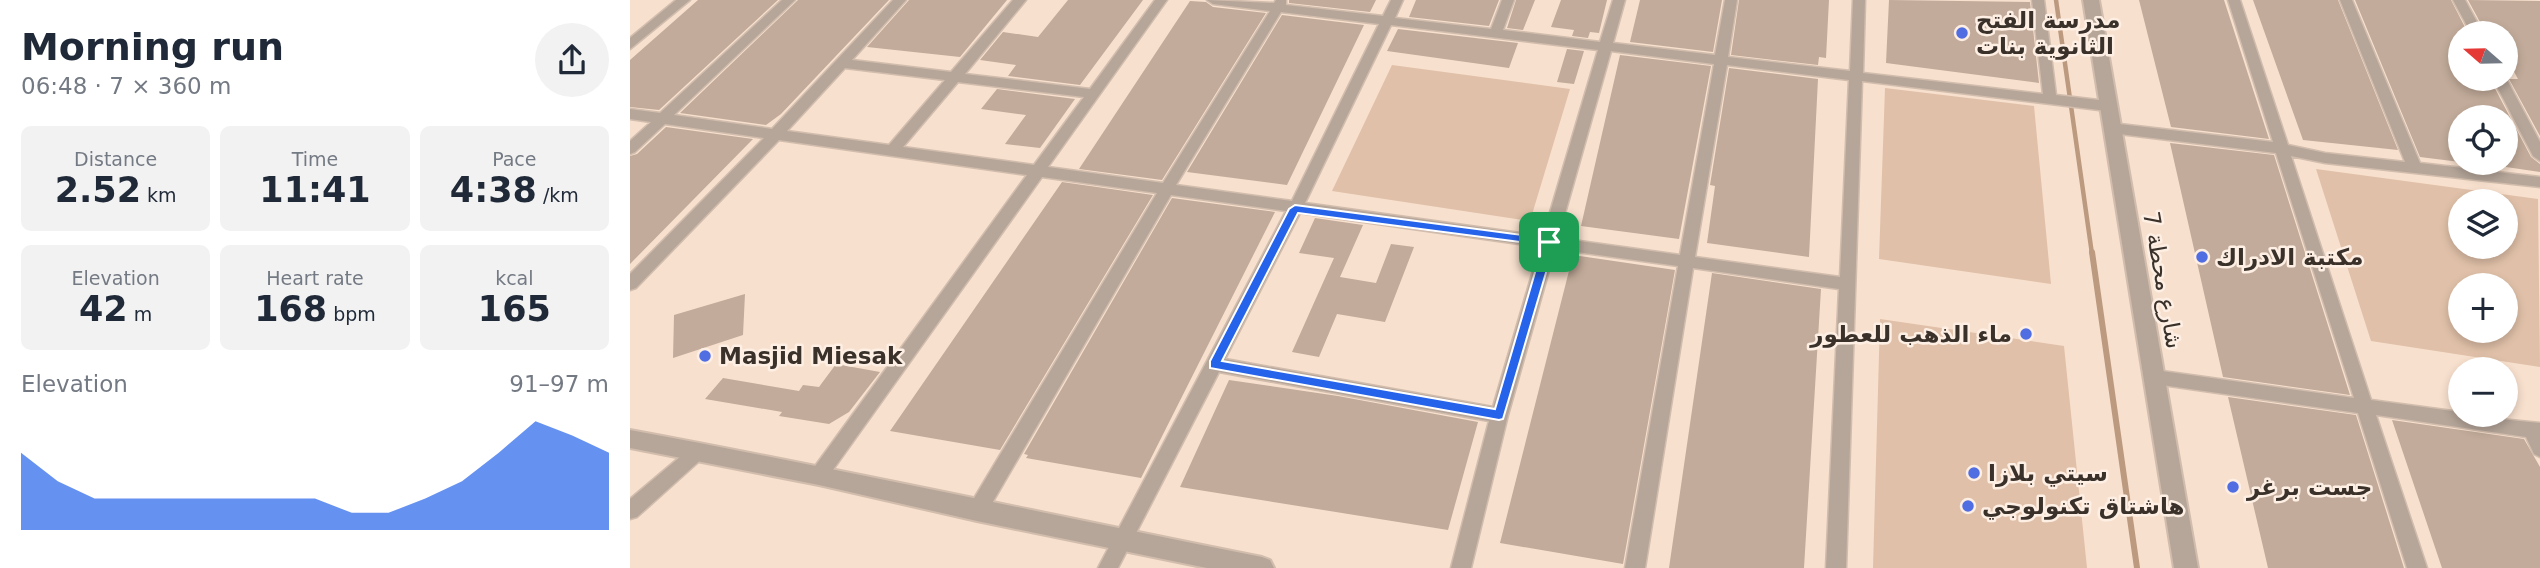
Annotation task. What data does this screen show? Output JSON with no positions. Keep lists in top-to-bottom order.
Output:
{
  "streets": {
    "street": ["شارع محطة 7"]
  },
  "places": [
    "مدرسة الفتح الثانوية بنات",
    "مكتبة الادراك",
    "ماء الذهب للعطور",
    "Masjid Miesak",
    "سيتي بلازا",
    "جست برغر",
    "هاشتاق تكنولوجي"
  ],
  "north": "left",
  "page": {
    "heading": ["Morning run", "06:48 · 7 × 360 m"],
    "map_buttons": ["+", "−"],
    "stats": [
      ["Distance", "2.52 km"],
      ["Time", "11:41"],
      ["Pace", "4:38 /km"],
      ["Elevation", "42 m"],
      ["Heart rate", "168 bpm"],
      ["kcal", "165"]
    ],
    "chart": ["Elevation", "91–97 m"]
  }
}
